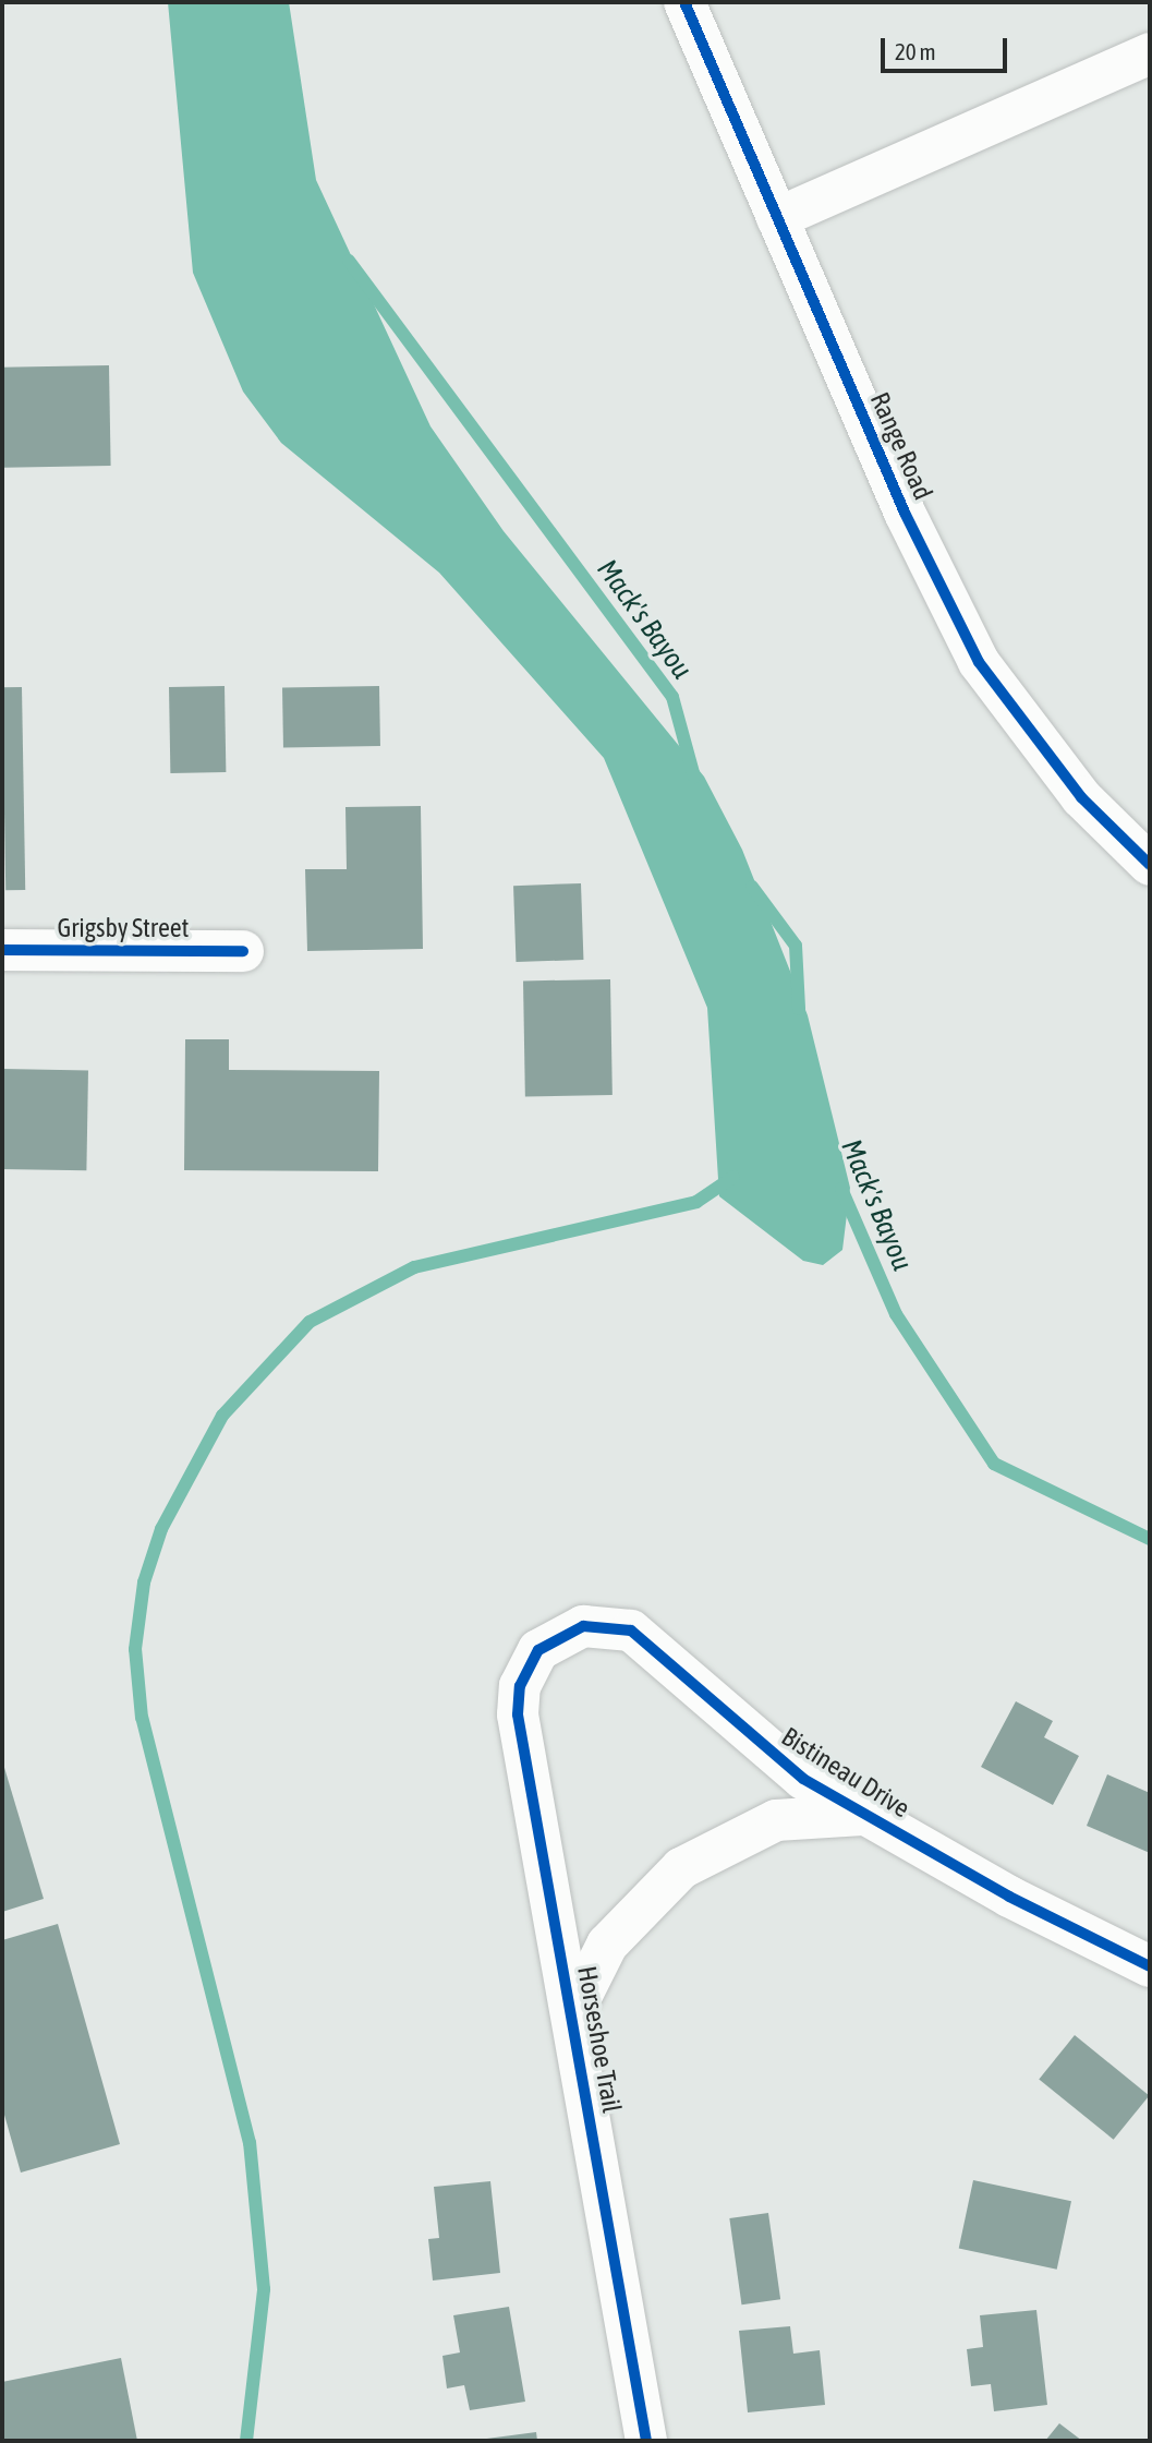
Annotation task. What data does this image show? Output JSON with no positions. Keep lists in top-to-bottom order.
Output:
{
  "streets": {
    "street": [
      "Range Road",
      "Grigsby Street",
      "Bistineau Drive",
      "Horseshoe Trail"
    ]
  },
  "crossings": [
    ["Bistineau Drive", "Horseshoe Trail"]
  ],
  "water": ["Mack's Bayou"],
  "scale_bar": "20 m"
}
